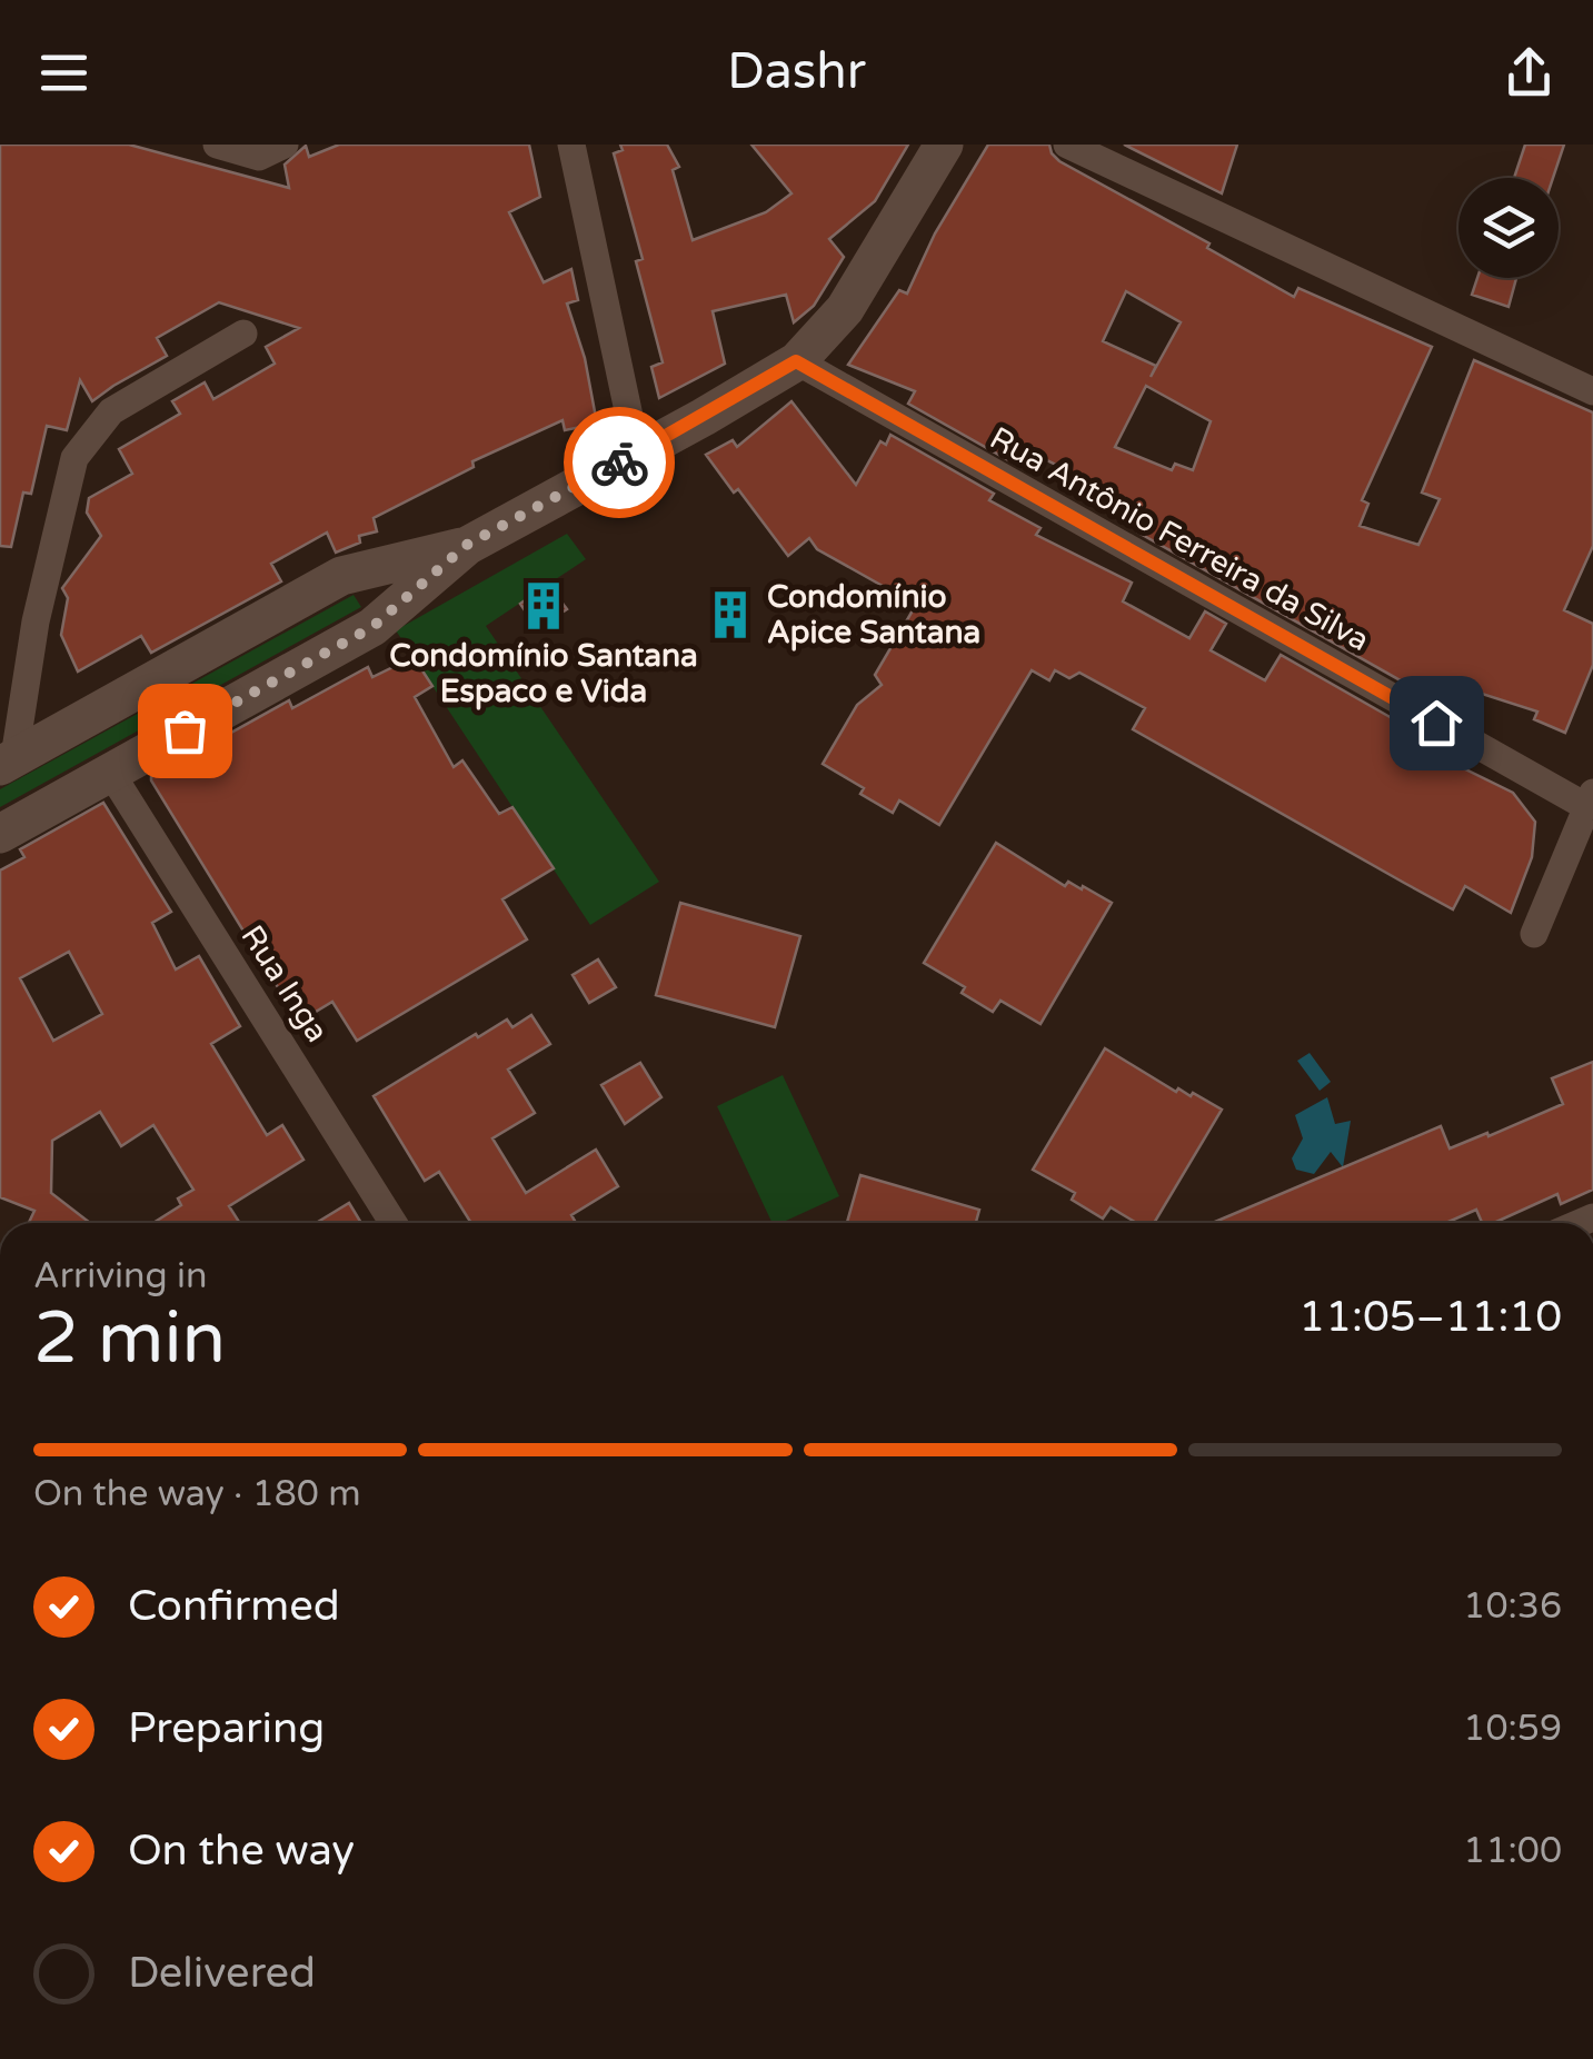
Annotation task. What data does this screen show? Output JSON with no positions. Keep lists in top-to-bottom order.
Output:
{
  "streets": {
    "street": ["Rua Antônio Ferreira da Silva", "Rua Inga"]
  },
  "places": {
    "building": ["Condomínio Santana Espaco e Vida", "Condomínio Apice Santana"]
  },
  "page": {
    "header": "Dashr",
    "heading": ["2 min", "Arriving in", "11:05–11:10"],
    "bar": "On the way · 180 m",
    "list": [
      ["Confirmed", "10:36"],
      ["Preparing", "10:59"],
      ["On the way", "11:00"],
      "Delivered"
    ]
  }
}
